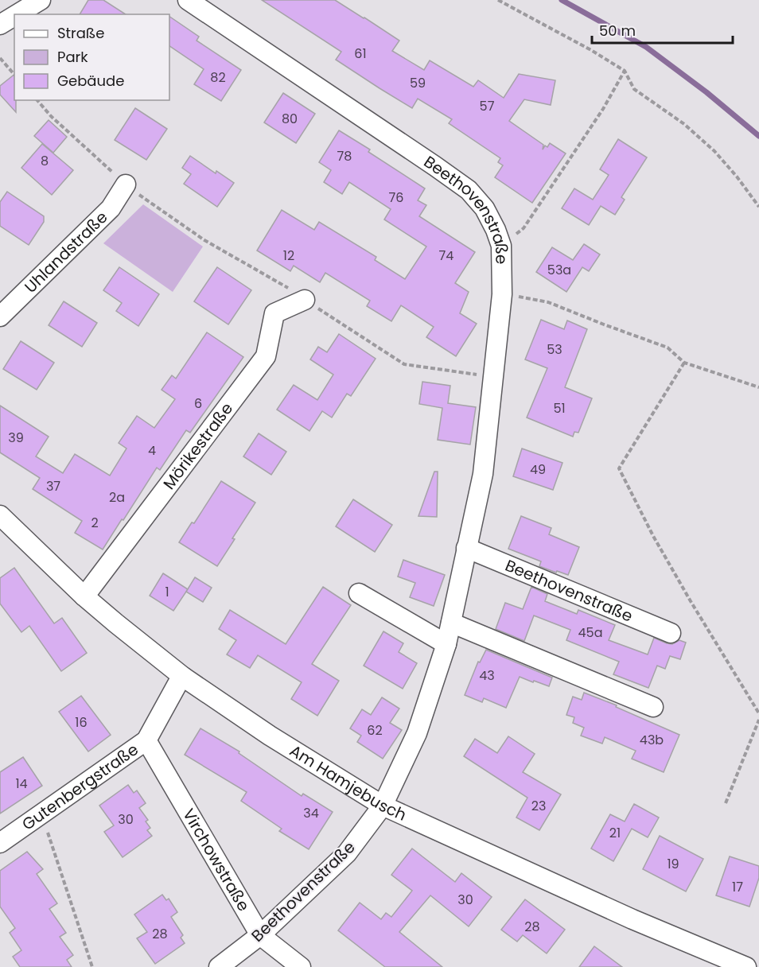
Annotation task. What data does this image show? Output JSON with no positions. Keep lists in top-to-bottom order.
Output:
{
  "streets": {
    "street": [
      "Beethovenstraße",
      "Uhlandstraße",
      "Mörikestraße",
      "Am Hamjebusch",
      "Gutenbergstraße",
      "Virchowstraße"
    ]
  },
  "crossings": [
    ["Beethovenstraße", "Am Hamjebusch"],
    ["Beethovenstraße", "Virchowstraße"],
    ["Mörikestraße", "Am Hamjebusch"],
    ["Am Hamjebusch", "Gutenbergstraße"],
    ["Gutenbergstraße", "Virchowstraße"]
  ],
  "house_numbers": [
    "61",
    "82",
    "59",
    "57",
    "80",
    "78",
    "8",
    "76",
    "12",
    "74",
    "53a",
    "53",
    "6",
    "51",
    "39",
    "4",
    "49",
    "37",
    "2a",
    "2",
    "1",
    "45a",
    "43",
    "16",
    "62",
    "43b",
    "14",
    "23",
    "34",
    "30",
    "21",
    "19",
    "17",
    "30",
    "28",
    "28"
  ],
  "legend": ["Straße", "Park", "Gebäude"],
  "scale_bar": "50 m"
}
